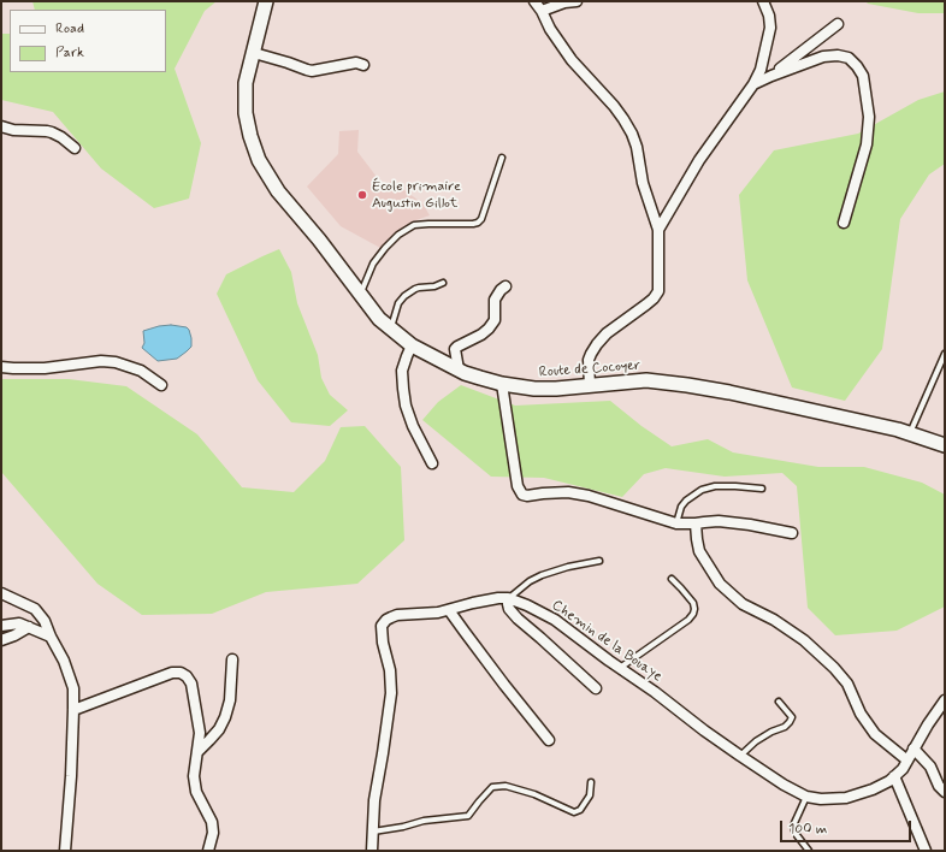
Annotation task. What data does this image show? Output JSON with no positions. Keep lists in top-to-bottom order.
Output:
{
  "streets": {
    "main road": ["Route de Cocoyer"],
    "street": ["Chemin de la Bouaye"]
  },
  "places": ["École primaire Augustin Gillot"],
  "legend": ["Road", "Park"],
  "scale_bar": "100 m"
}
